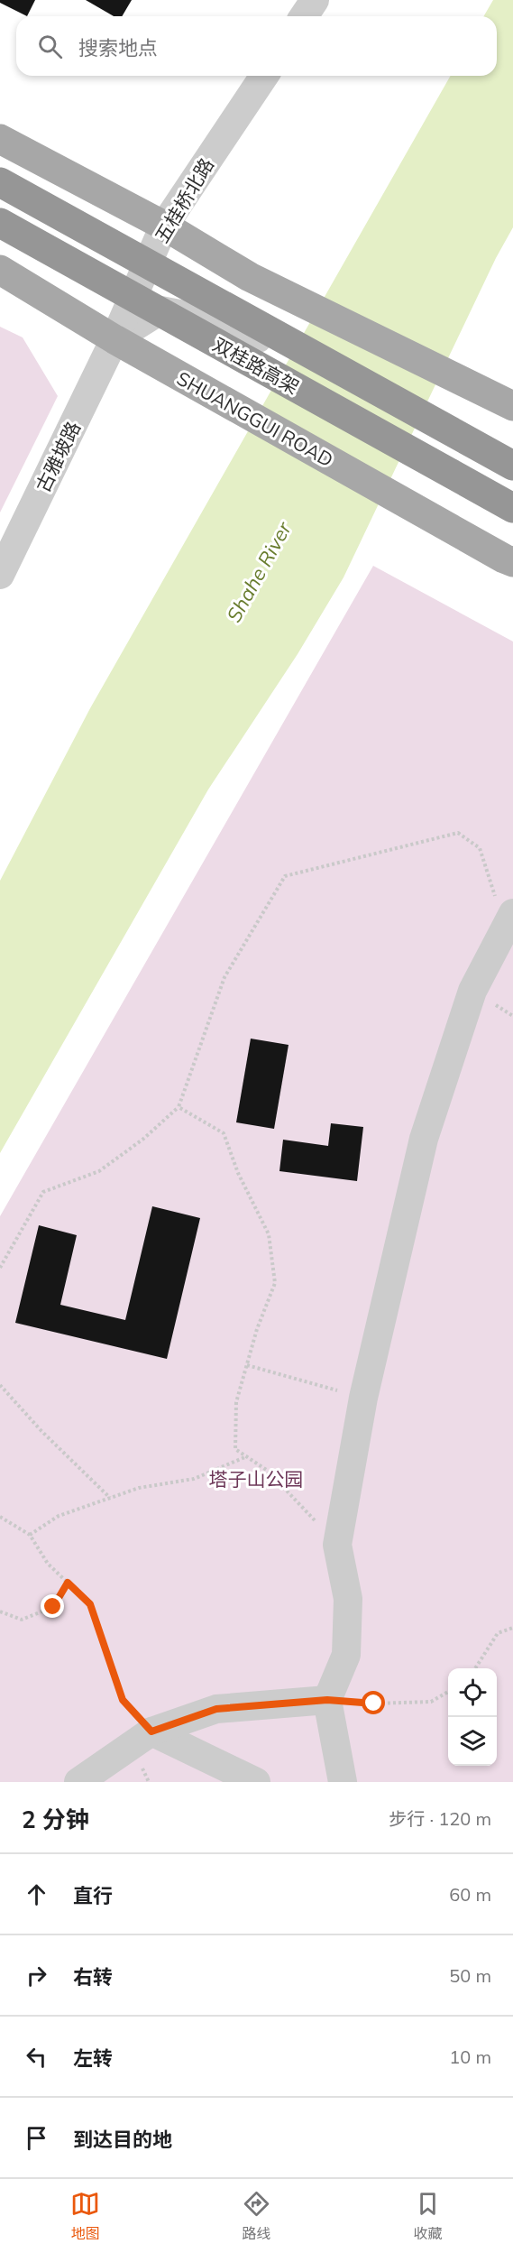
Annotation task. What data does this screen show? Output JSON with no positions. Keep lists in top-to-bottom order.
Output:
{
  "streets": {
    "highway": ["双桂路高架"],
    "main road": ["SHUANGGUI ROAD"],
    "street": ["五桂桥北路", "古雅坡路"]
  },
  "crossings": [
    ["五桂桥北路", "SHUANGGUI ROAD"],
    ["五桂桥北路", "古雅坡路"],
    ["SHUANGGUI ROAD", "古雅坡路"]
  ],
  "water": ["Shahe River"],
  "parks": ["塔子山公园"],
  "page": {
    "search": "搜索地点",
    "heading": ["2 分钟", "步行 · 120 m"],
    "list": [
      ["直行", "60 m"],
      ["右转", "50 m"],
      ["左转", "10 m"],
      "到达目的地"
    ],
    "nav": ["地图", "路线", "收藏"]
  }
}
